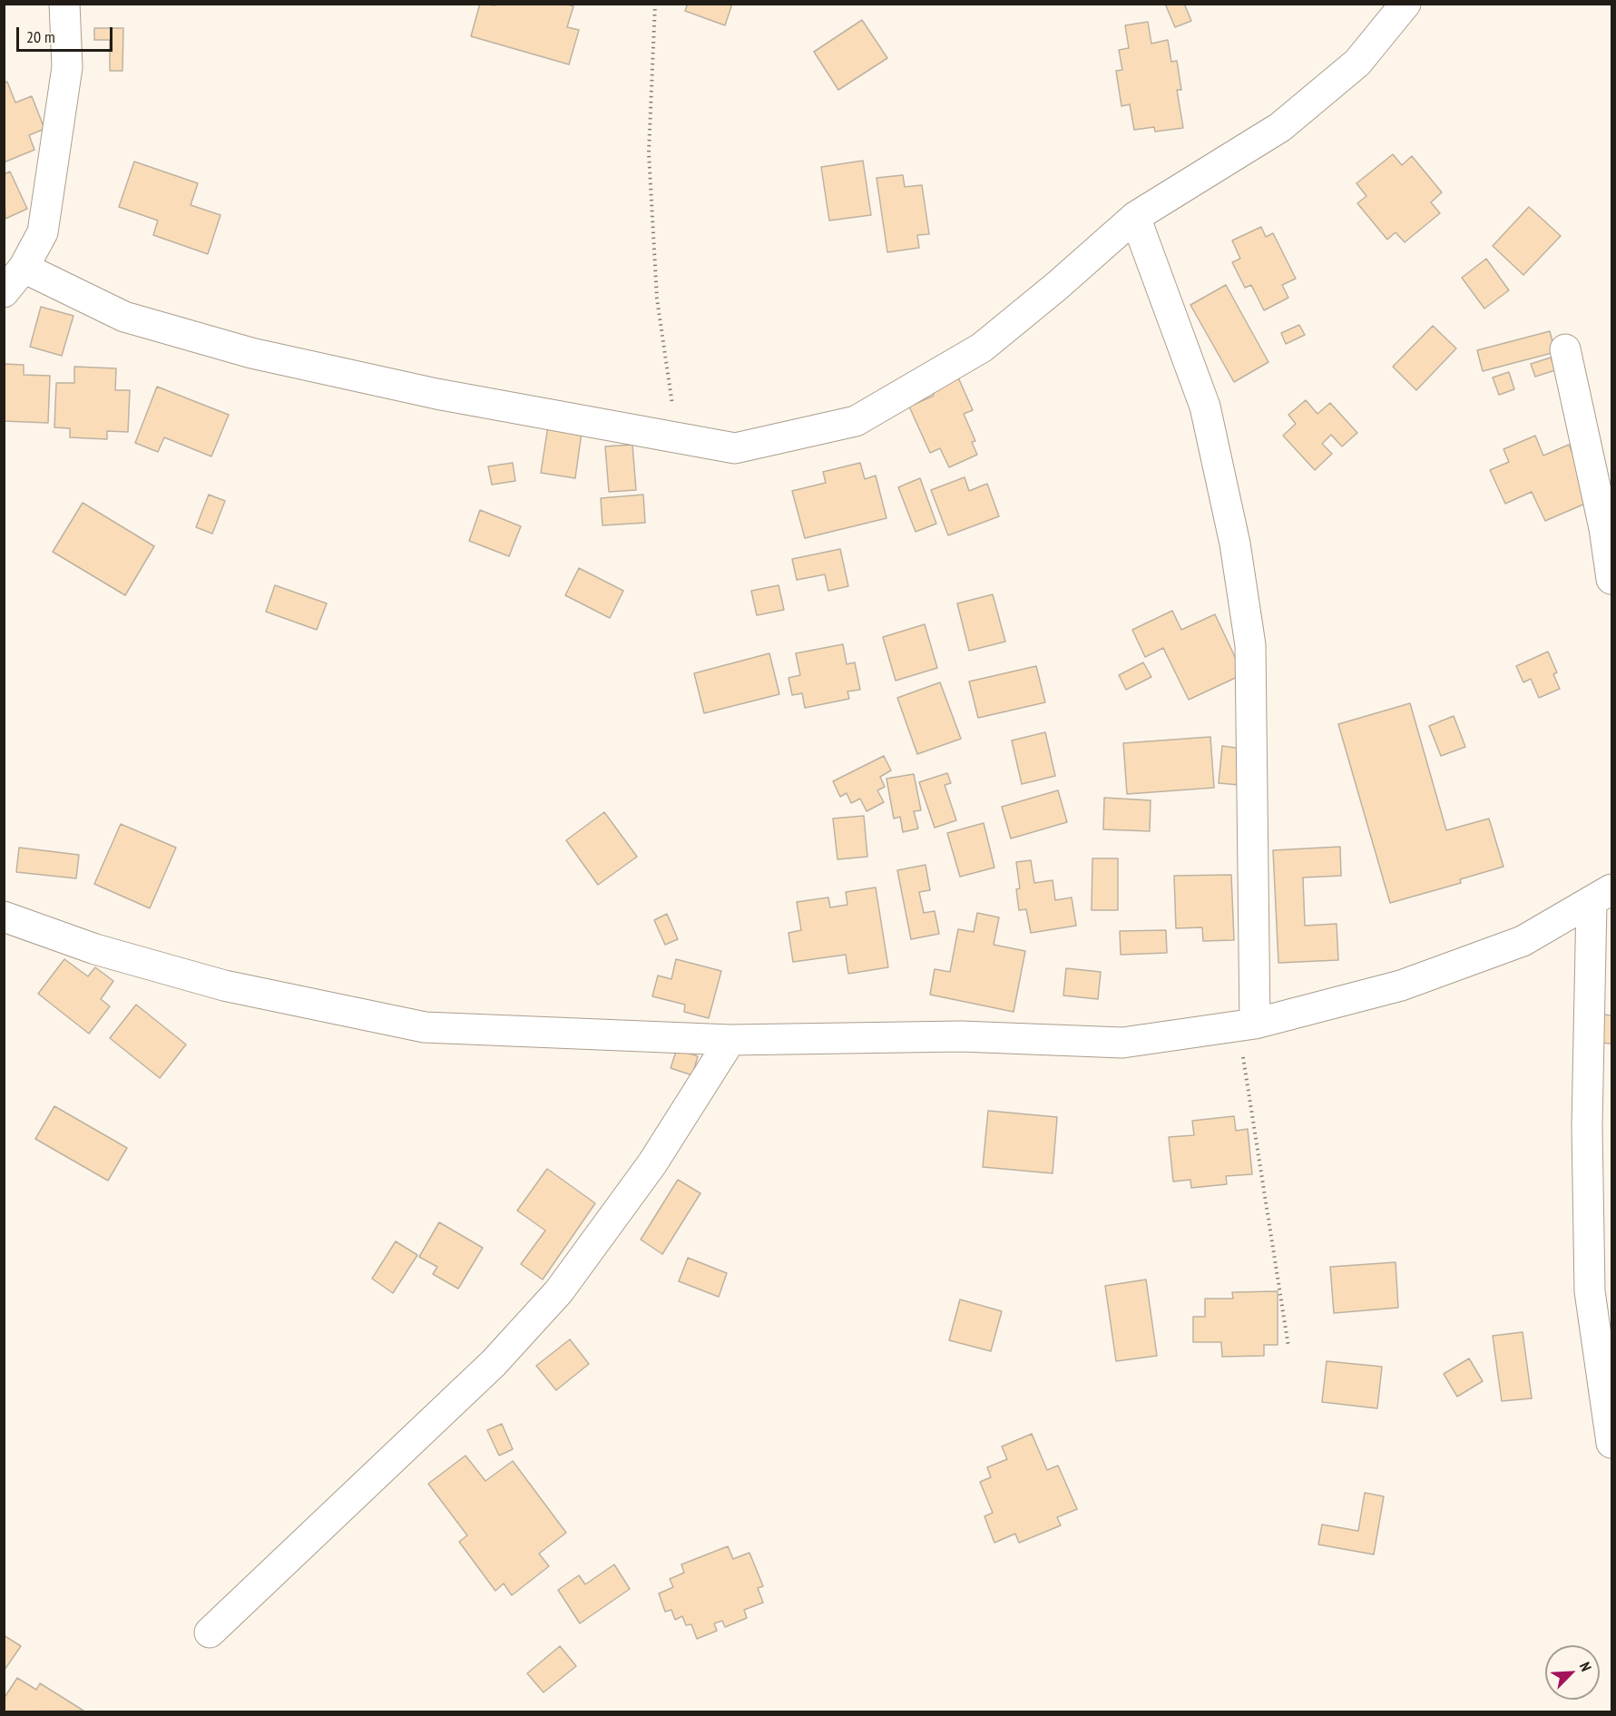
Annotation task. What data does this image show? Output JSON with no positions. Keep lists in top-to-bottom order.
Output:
{
  "scale_bar": "20 m",
  "north": "top right"
}
